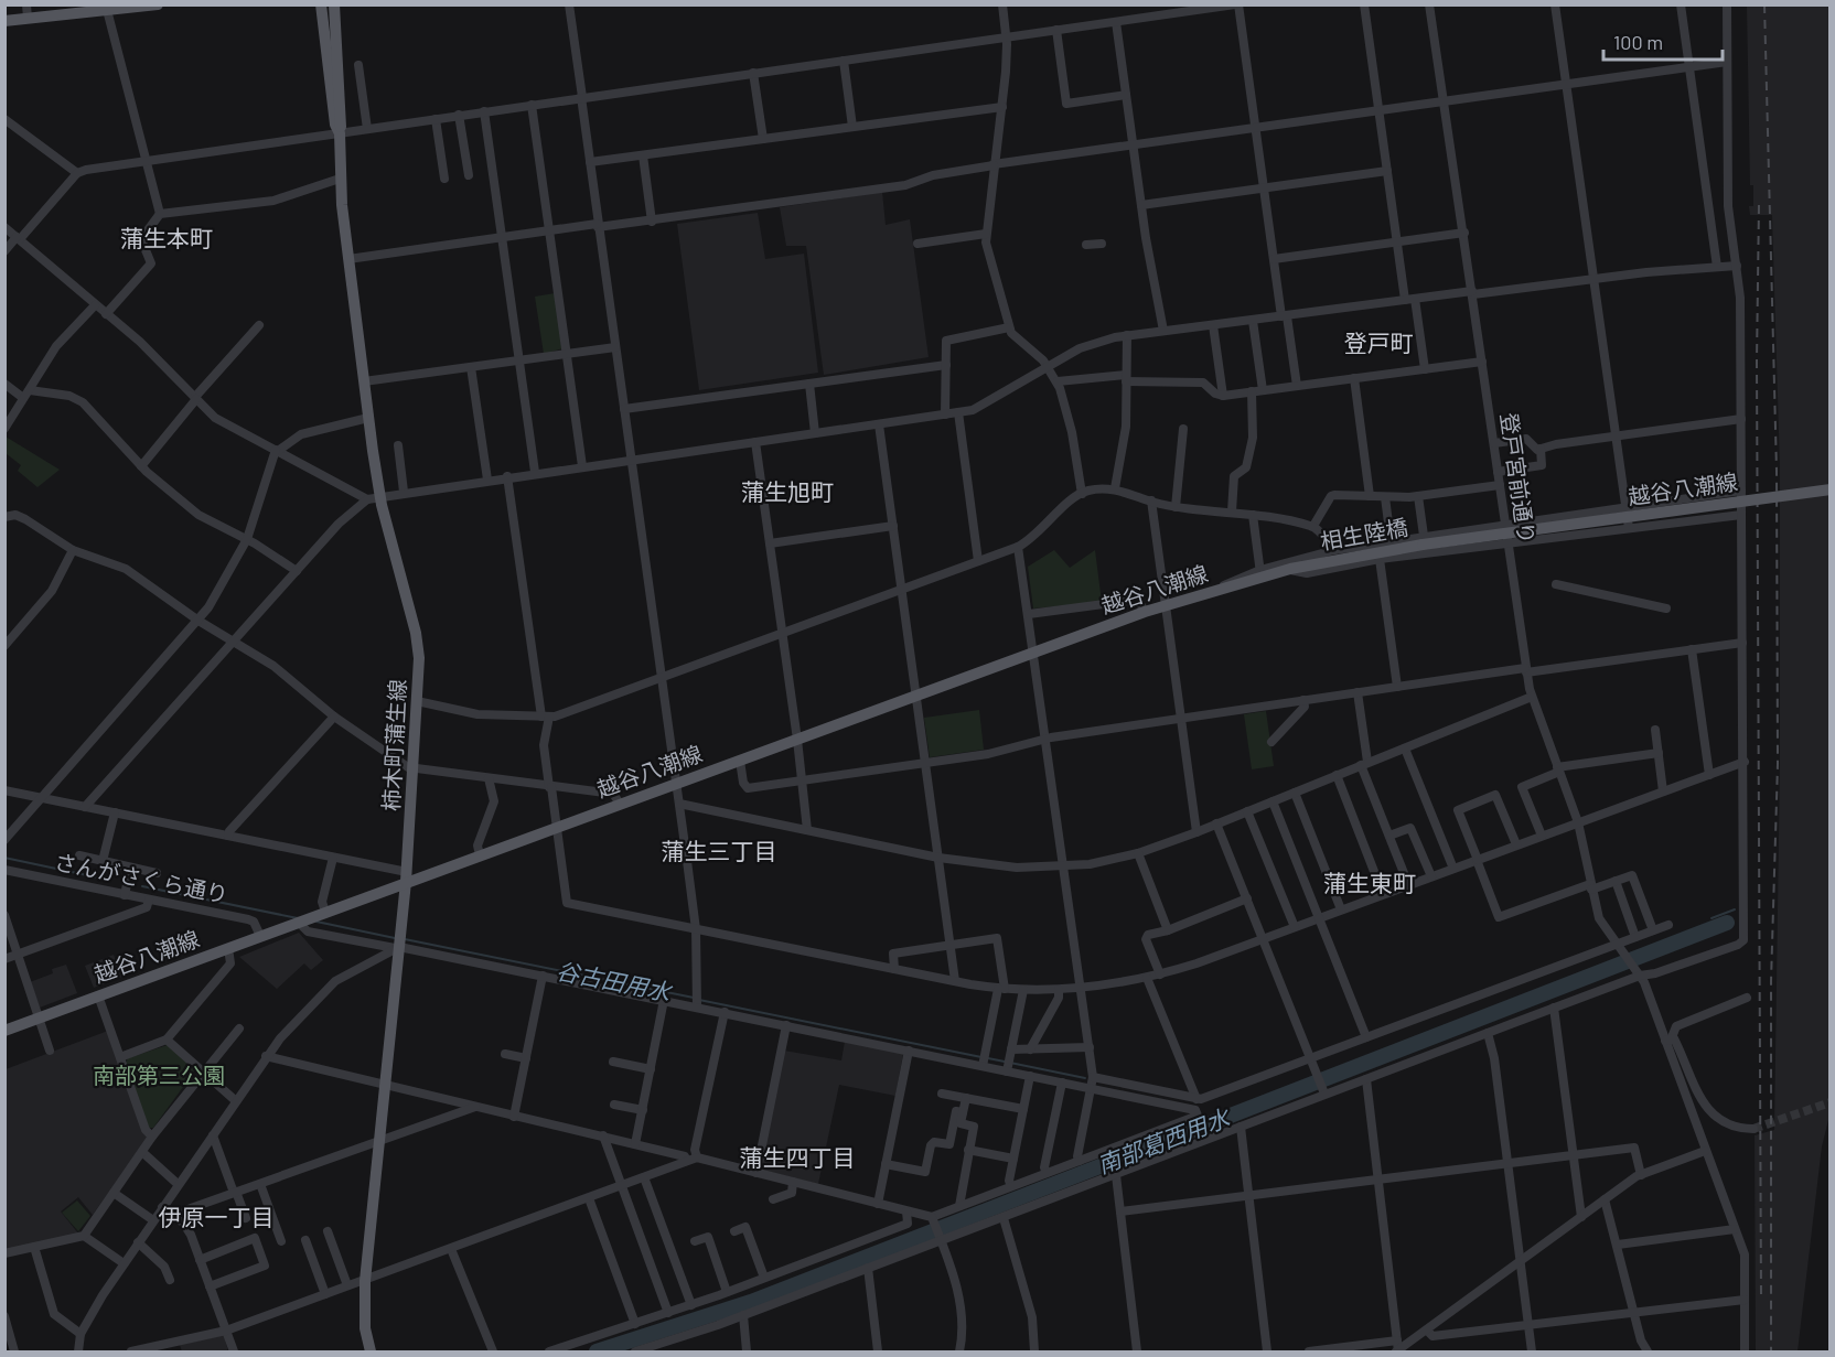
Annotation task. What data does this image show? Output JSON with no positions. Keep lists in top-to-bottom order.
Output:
{
  "streets": {
    "main road": ["越谷八潮線", "相生陸橋", "柿木町蒲生線"],
    "street": ["登戸宮前通り", "さんがさくら通り"]
  },
  "crossings": [
    ["越谷八潮線", "相生陸橋"],
    ["越谷八潮線", "柿木町蒲生線"],
    ["越谷八潮線", "さんがさくら通り"]
  ],
  "districts": [
    "蒲生本町",
    "登戸町",
    "蒲生旭町",
    "蒲生三丁目",
    "蒲生東町",
    "蒲生四丁目",
    "伊原一丁目"
  ],
  "water": ["谷古田用水", "南部葛西用水"],
  "parks": ["南部第三公園"],
  "scale_bar": "100 m"
}
